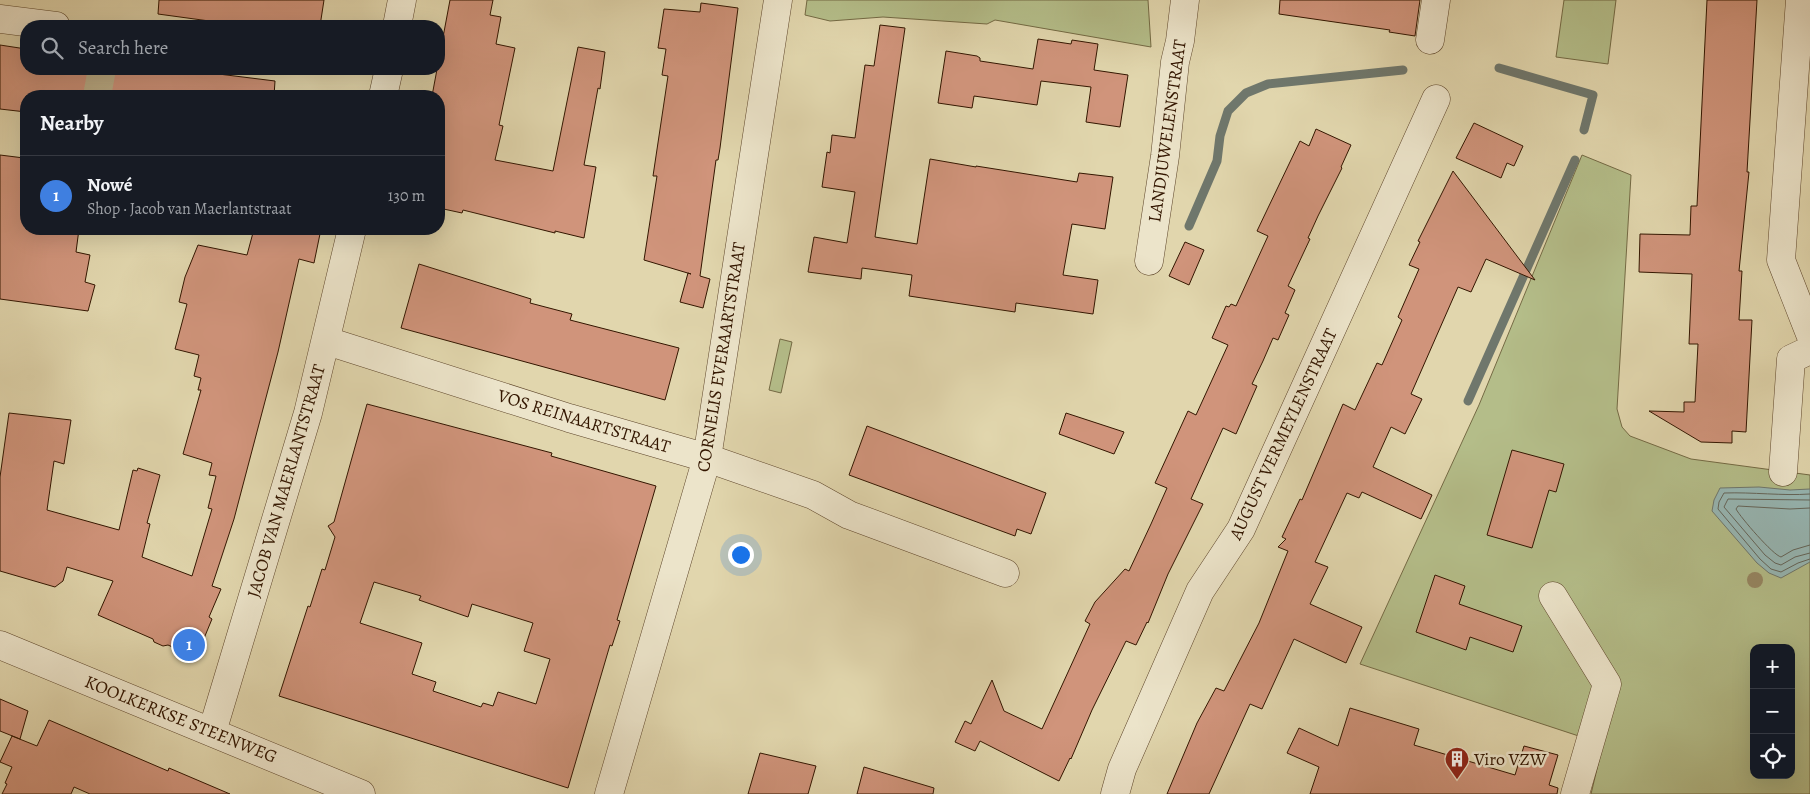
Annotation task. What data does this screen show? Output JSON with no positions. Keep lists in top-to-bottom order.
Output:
{
  "streets": {
    "street": [
      "LANDJUWELENSTRAAT",
      "CORNELIS EVERAARTSTRAAT",
      "VOS REINAARTSTRAAT",
      "AUGUST VERMEYLENSTRAAT",
      "JACOB VAN MAERLANTSTRAAT",
      "KOOLKERKSE STEENWEG"
    ]
  },
  "crossings": [
    ["CORNELIS EVERAARTSTRAAT", "VOS REINAARTSTRAAT"],
    ["VOS REINAARTSTRAAT", "JACOB VAN MAERLANTSTRAAT"],
    ["JACOB VAN MAERLANTSTRAAT", "KOOLKERKSE STEENWEG"]
  ],
  "places": {
    "building": ["Viro VZW"]
  },
  "page": {
    "search": "Search here",
    "heading": "Nearby",
    "list": [
      {
        "mark": "1",
        "name": "Nowé",
        "note": "Shop · Jacob van Maerlantstraat",
        "value": "130 m"
      }
    ],
    "pins": "1",
    "map_buttons": ["+", "−"]
  }
}
